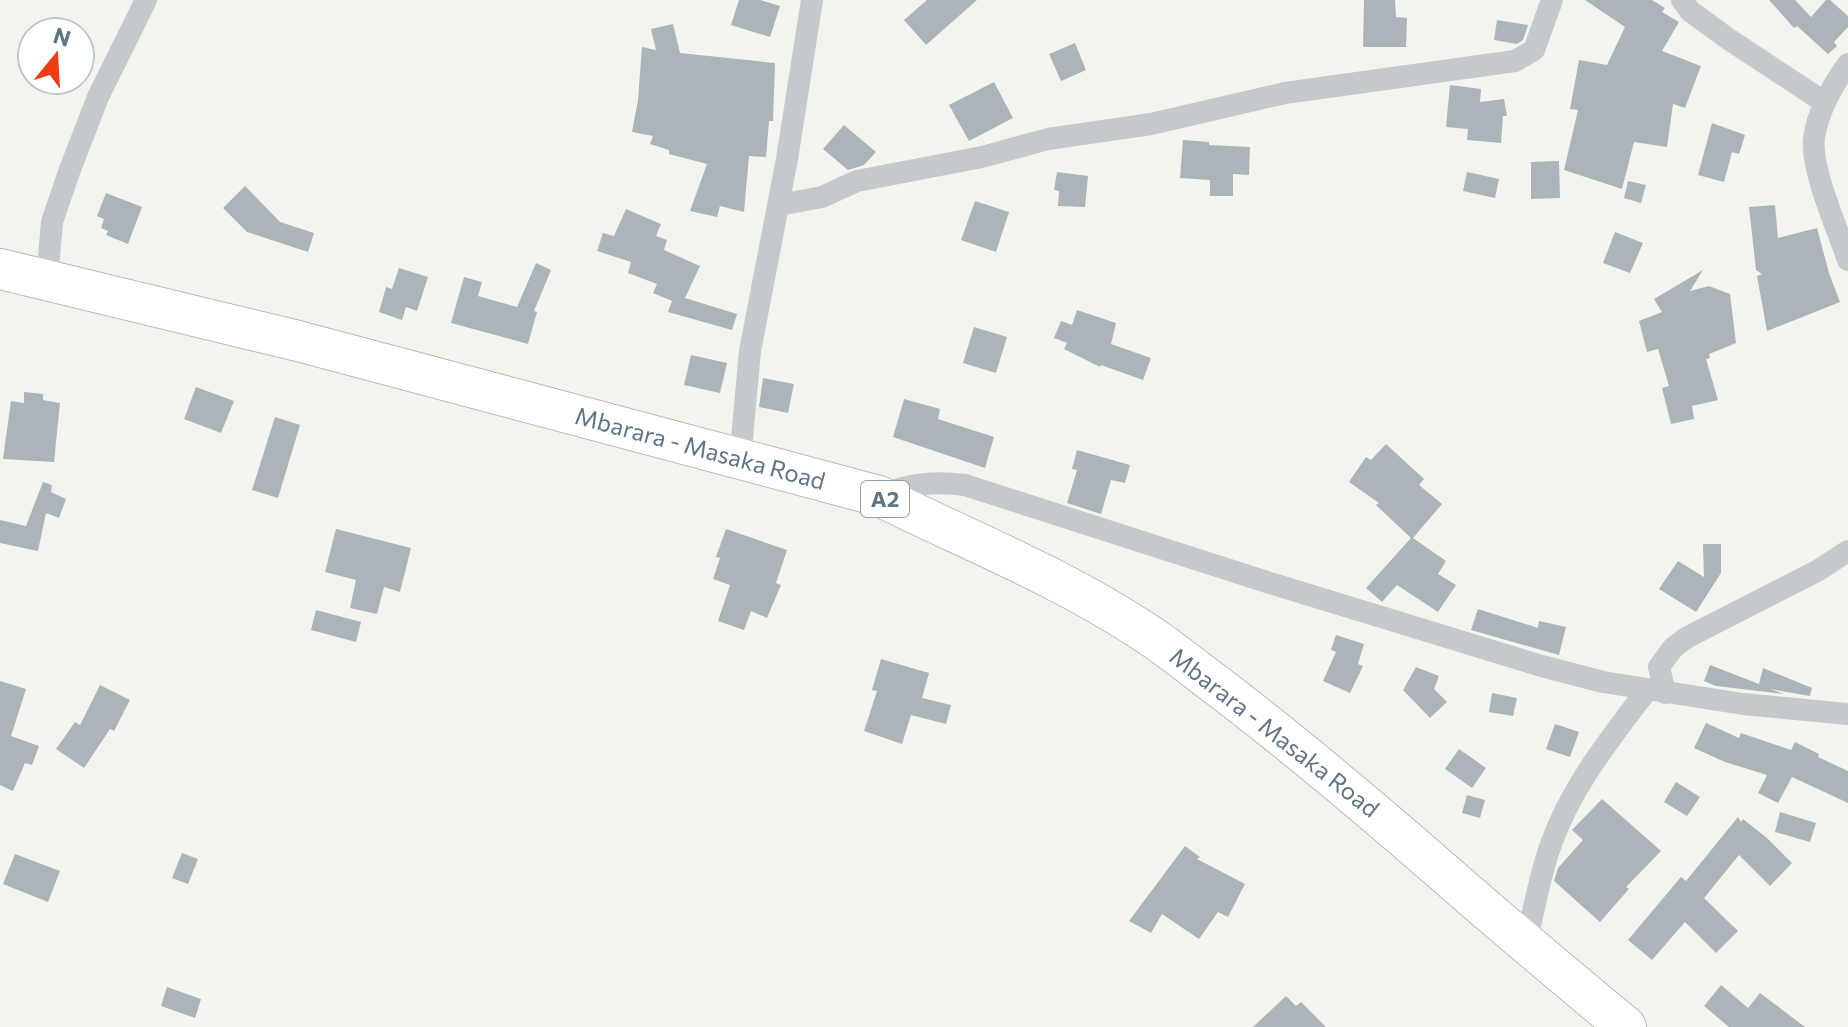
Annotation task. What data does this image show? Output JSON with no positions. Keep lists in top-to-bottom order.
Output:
{
  "streets": {
    "highway": ["Mbarara - Masaka Road", "A2"]
  },
  "north": "top"
}
